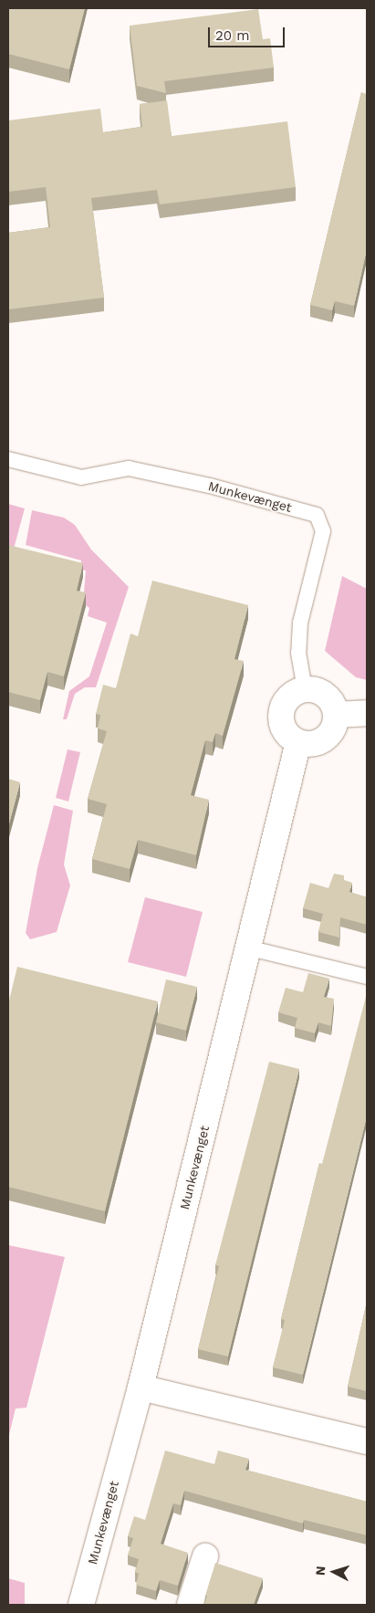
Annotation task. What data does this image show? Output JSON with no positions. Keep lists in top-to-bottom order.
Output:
{
  "streets": {
    "street": ["Munkevænget"]
  },
  "scale_bar": "20 m",
  "north": "left"
}
